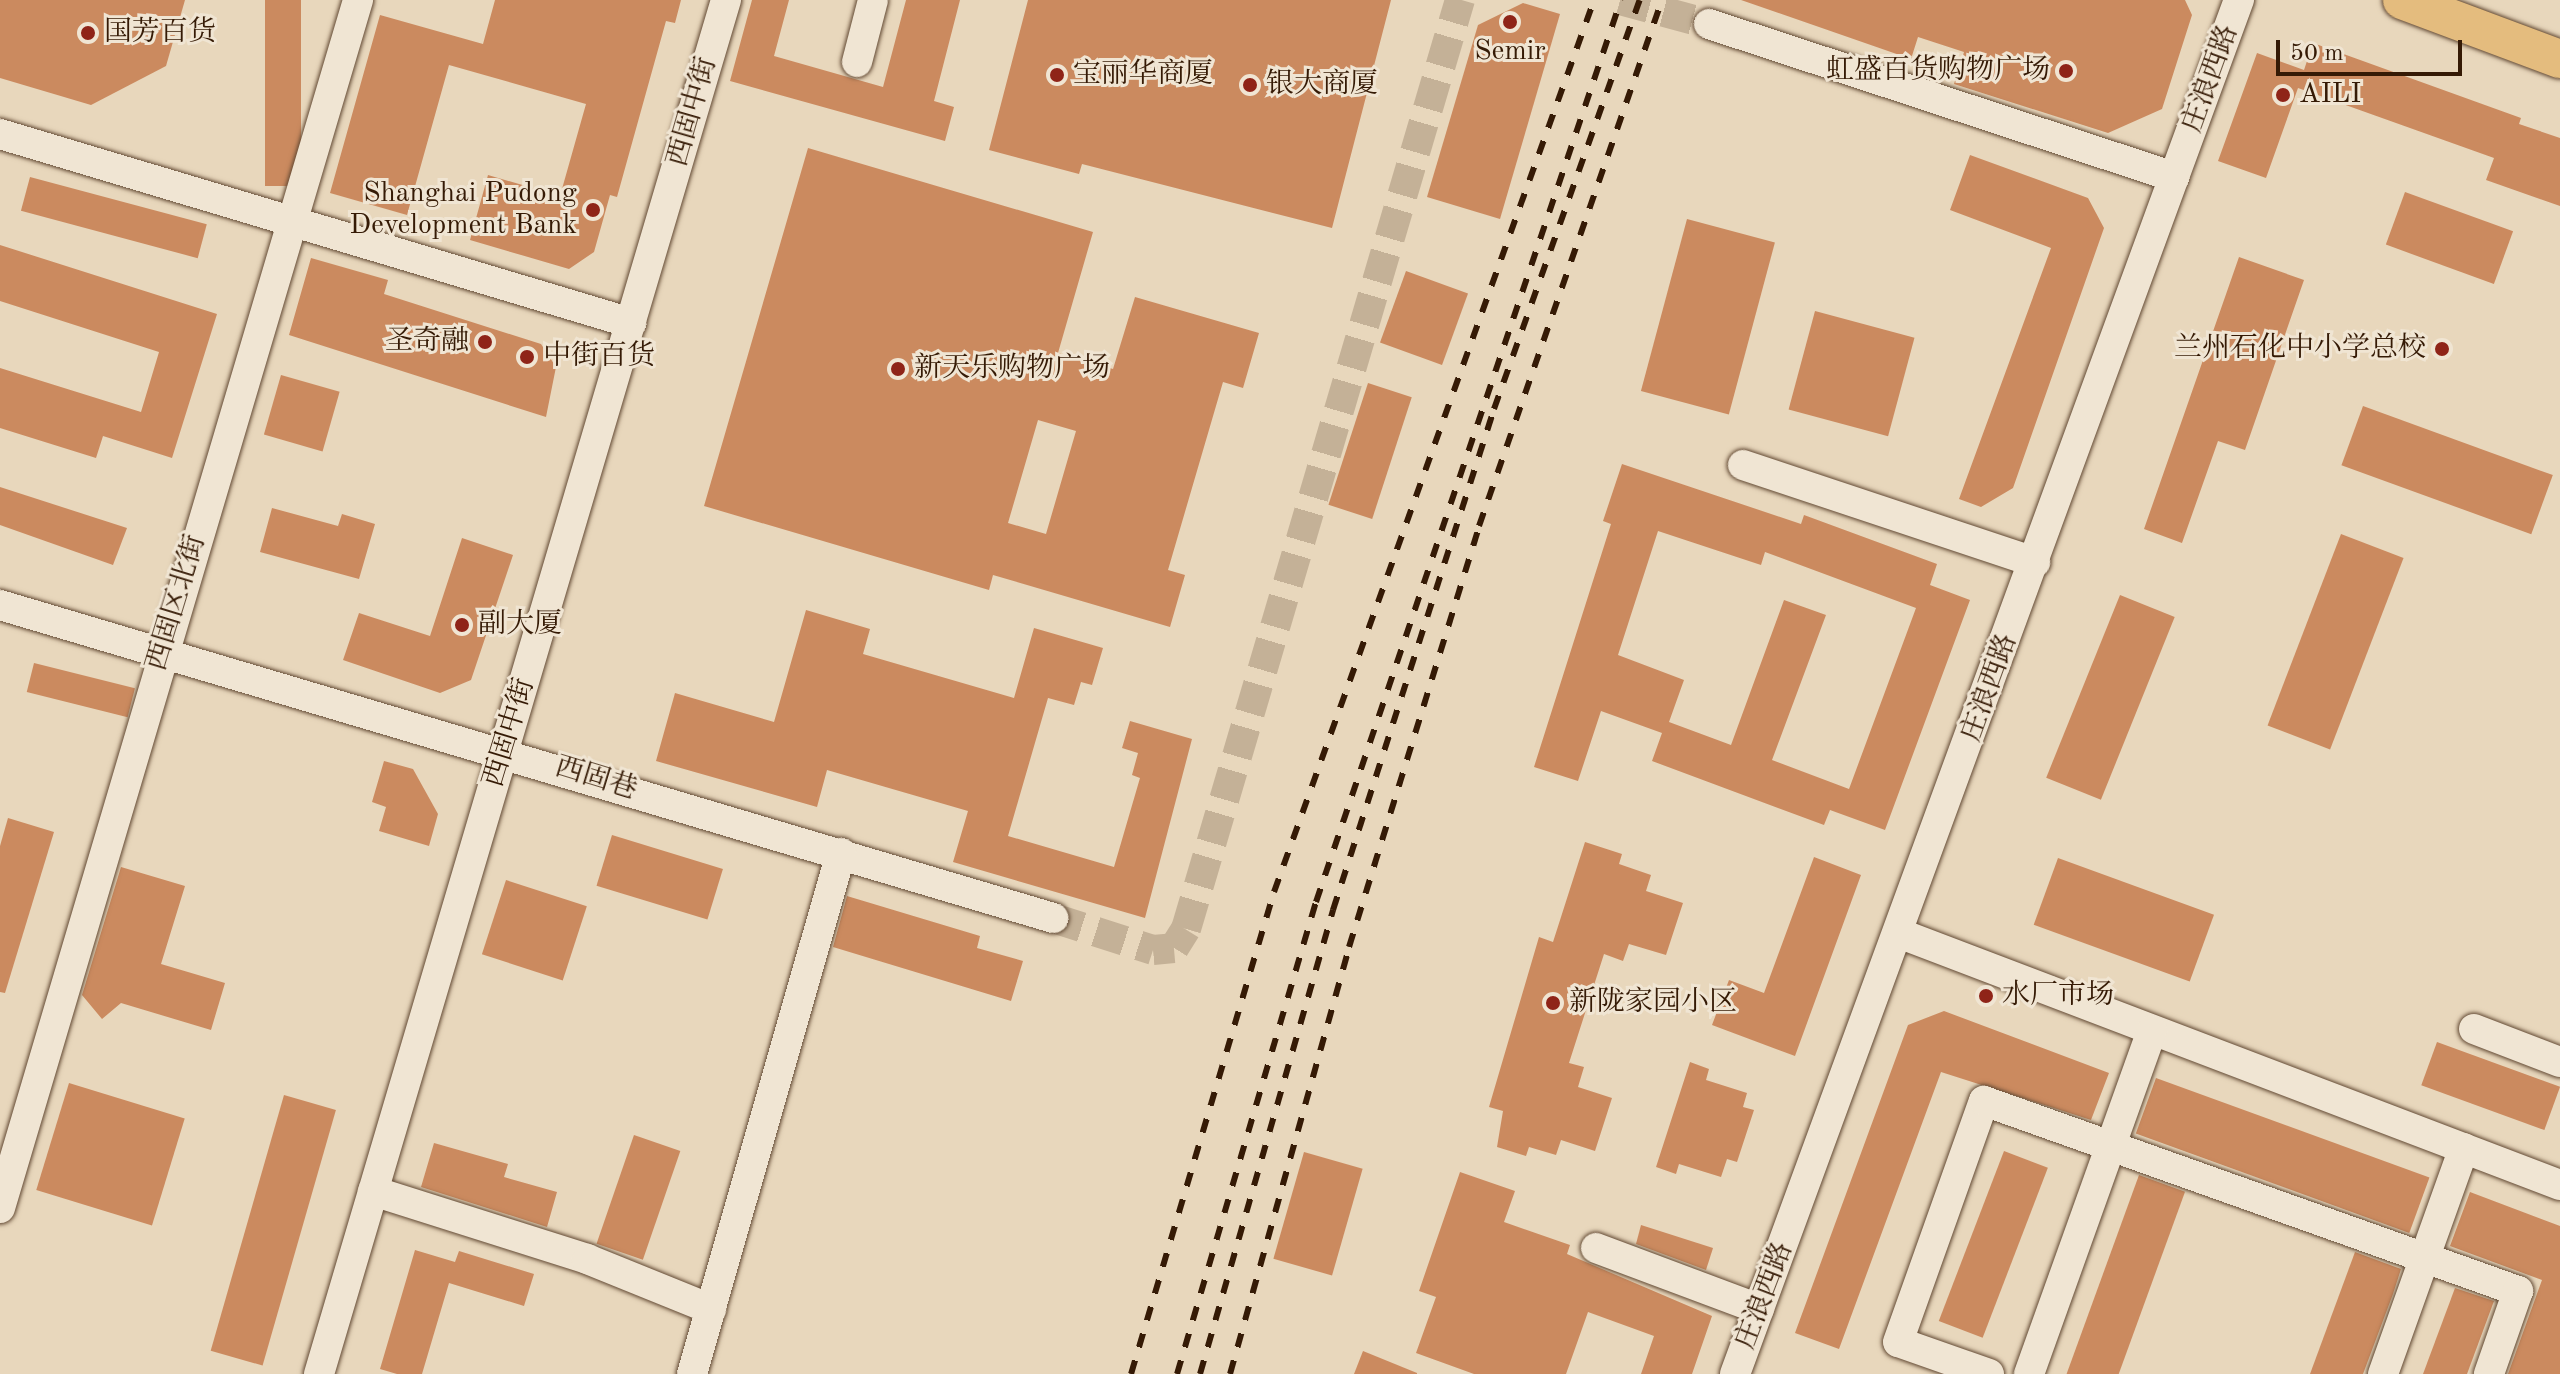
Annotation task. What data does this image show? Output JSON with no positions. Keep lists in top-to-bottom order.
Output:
{
  "streets": {
    "street": [
      "庄浪西路",
      "西固中街",
      "西固区北街",
      "西固巷"
    ]
  },
  "crossings": [
    ["西固中街", "西固巷"],
    ["西固区北街", "西固巷"]
  ],
  "places": [
    "Semir",
    "国芳百货",
    "虹盛百货购物广场",
    "宝丽华商厦",
    "银大商厦",
    "AILI",
    "Shanghai Pudong Development Bank",
    "圣奇融",
    "兰州石化中小学总校",
    "中街百货",
    "新天乐购物广场",
    "副大厦",
    "水厂市场",
    "新陇家园小区"
  ],
  "scale_bar": "50 m"
}
